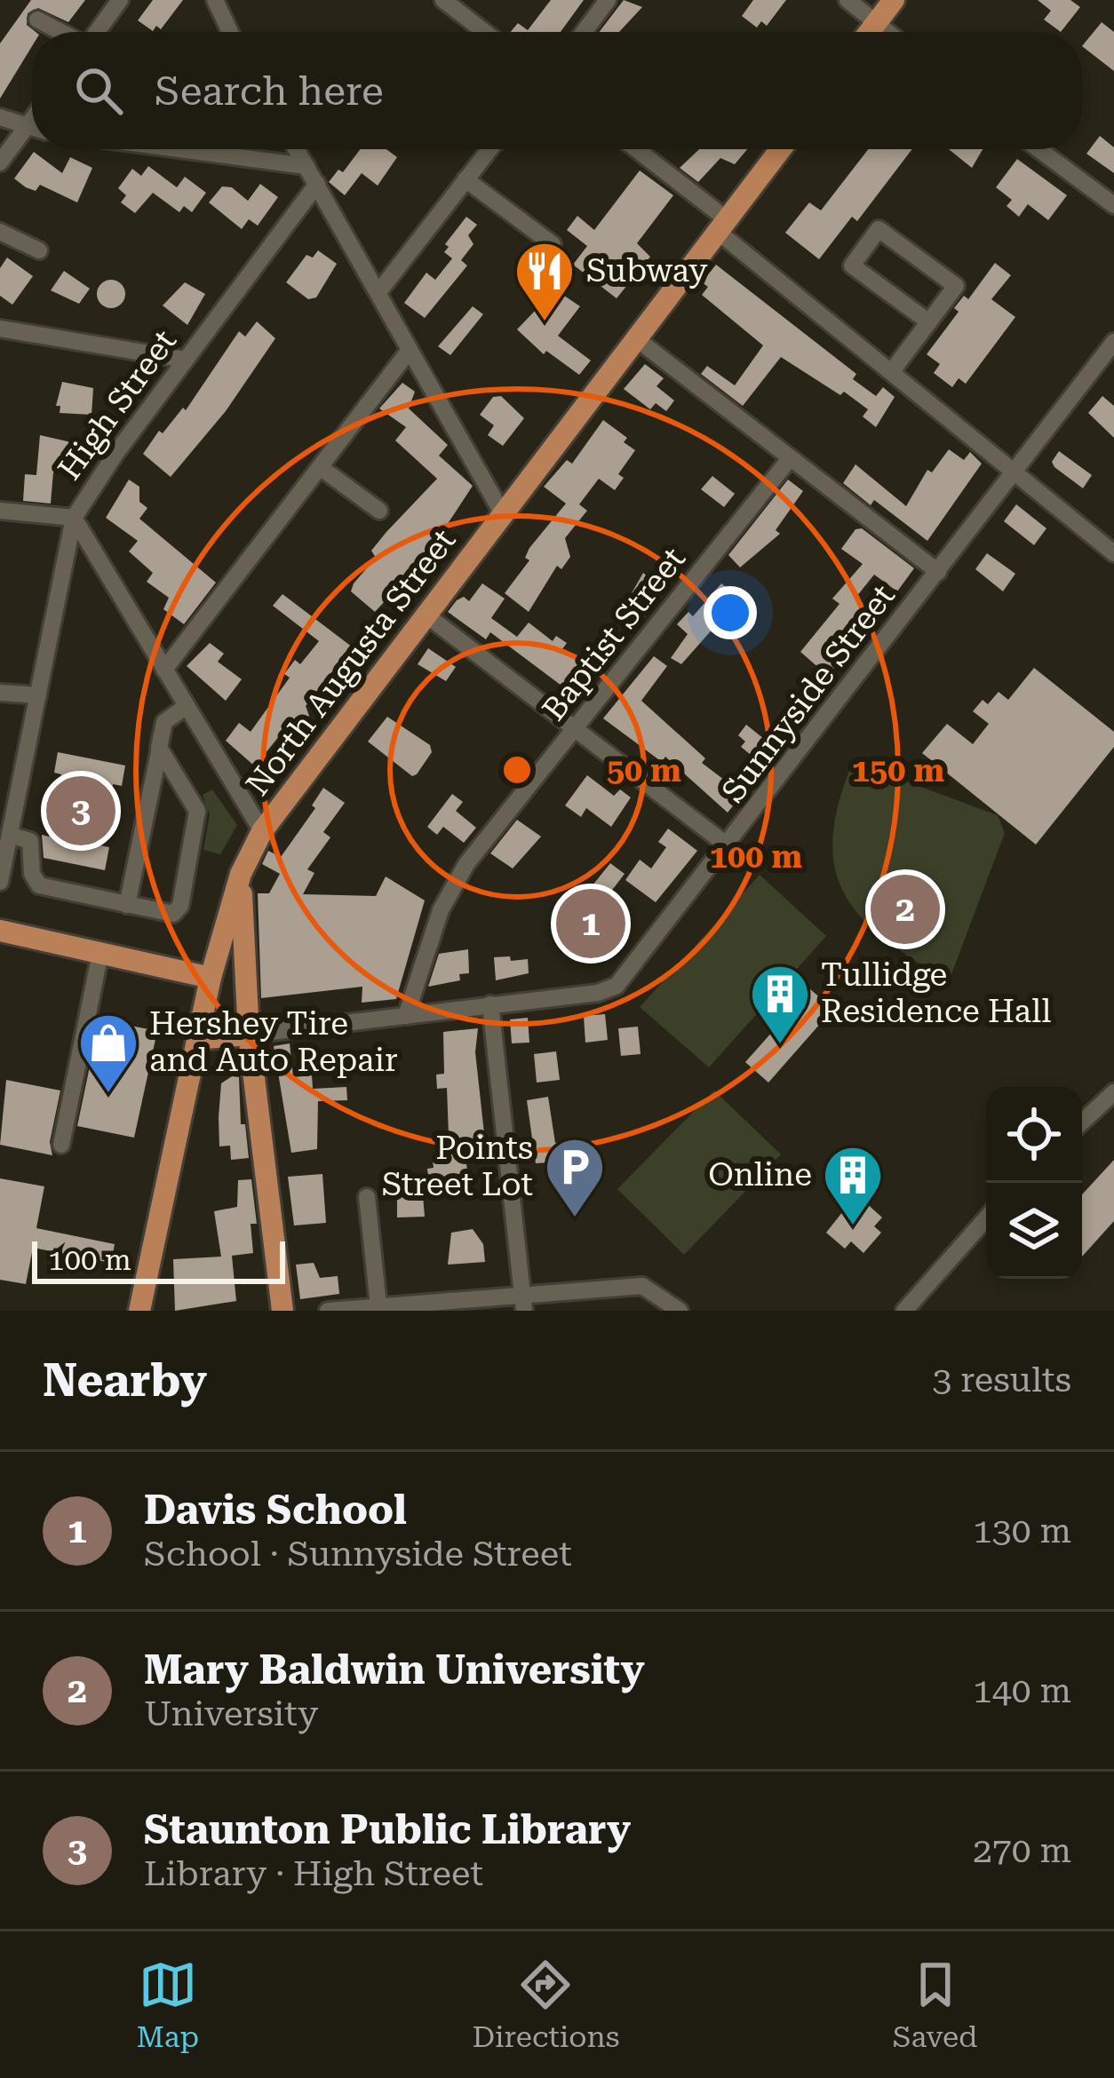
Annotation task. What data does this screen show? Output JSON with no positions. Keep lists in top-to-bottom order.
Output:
{
  "streets": {
    "main road": ["North Augusta Street"],
    "street": ["High Street", "Baptist Street", "Sunnyside Street"]
  },
  "crossings": [
    ["Baptist Street", "Sunnyside Street"]
  ],
  "places": {
    "restaurant": ["Subway"],
    "building": ["Tullidge Residence Hall", "Online"],
    "shop": ["Hershey Tire and Auto Repair"],
    "parking": ["Points Street Lot"]
  },
  "scale_bar": "100 m",
  "page": {
    "search": "Search here",
    "pins": ["3", "2", "1"],
    "scale": "100 m",
    "heading": ["Nearby", "3 results"],
    "list": [
      {
        "mark": "1",
        "name": "Davis School",
        "note": "School · Sunnyside Street",
        "value": "130 m"
      },
      {
        "mark": "2",
        "name": "Mary Baldwin University",
        "note": "University",
        "value": "140 m"
      },
      {
        "mark": "3",
        "name": "Staunton Public Library",
        "note": "Library · High Street",
        "value": "270 m"
      }
    ],
    "nav": ["Map", "Directions", "Saved"]
  },
  "rings": ["50 m", "150 m", "100 m"]
}
